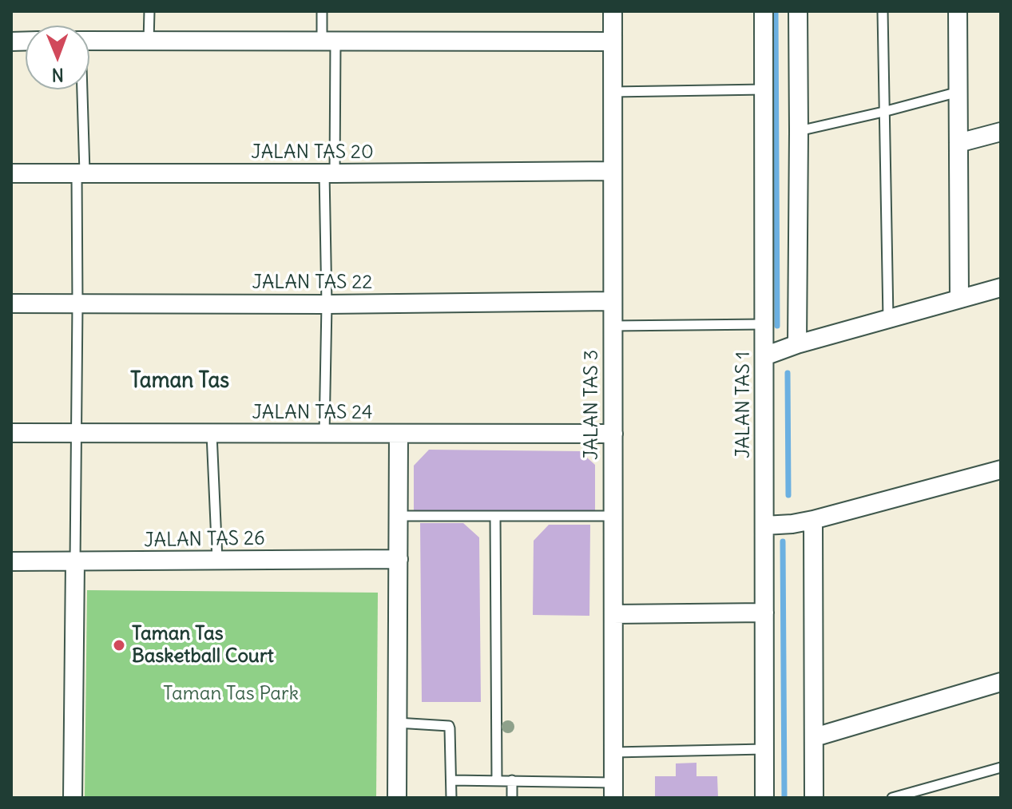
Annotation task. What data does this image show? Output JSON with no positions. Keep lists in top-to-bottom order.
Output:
{
  "streets": {
    "street": [
      "JALAN TAS 20",
      "JALAN TAS 22",
      "JALAN TAS 3",
      "JALAN TAS 1",
      "JALAN TAS 24",
      "JALAN TAS 26"
    ]
  },
  "crossings": [
    ["JALAN TAS 20", "JALAN TAS 3"],
    ["JALAN TAS 22", "JALAN TAS 3"],
    ["JALAN TAS 3", "JALAN TAS 24"]
  ],
  "districts": ["Taman Tas"],
  "parks": ["Taman Tas Park"],
  "places": ["Taman Tas Basketball Court"],
  "north": "bottom"
}
